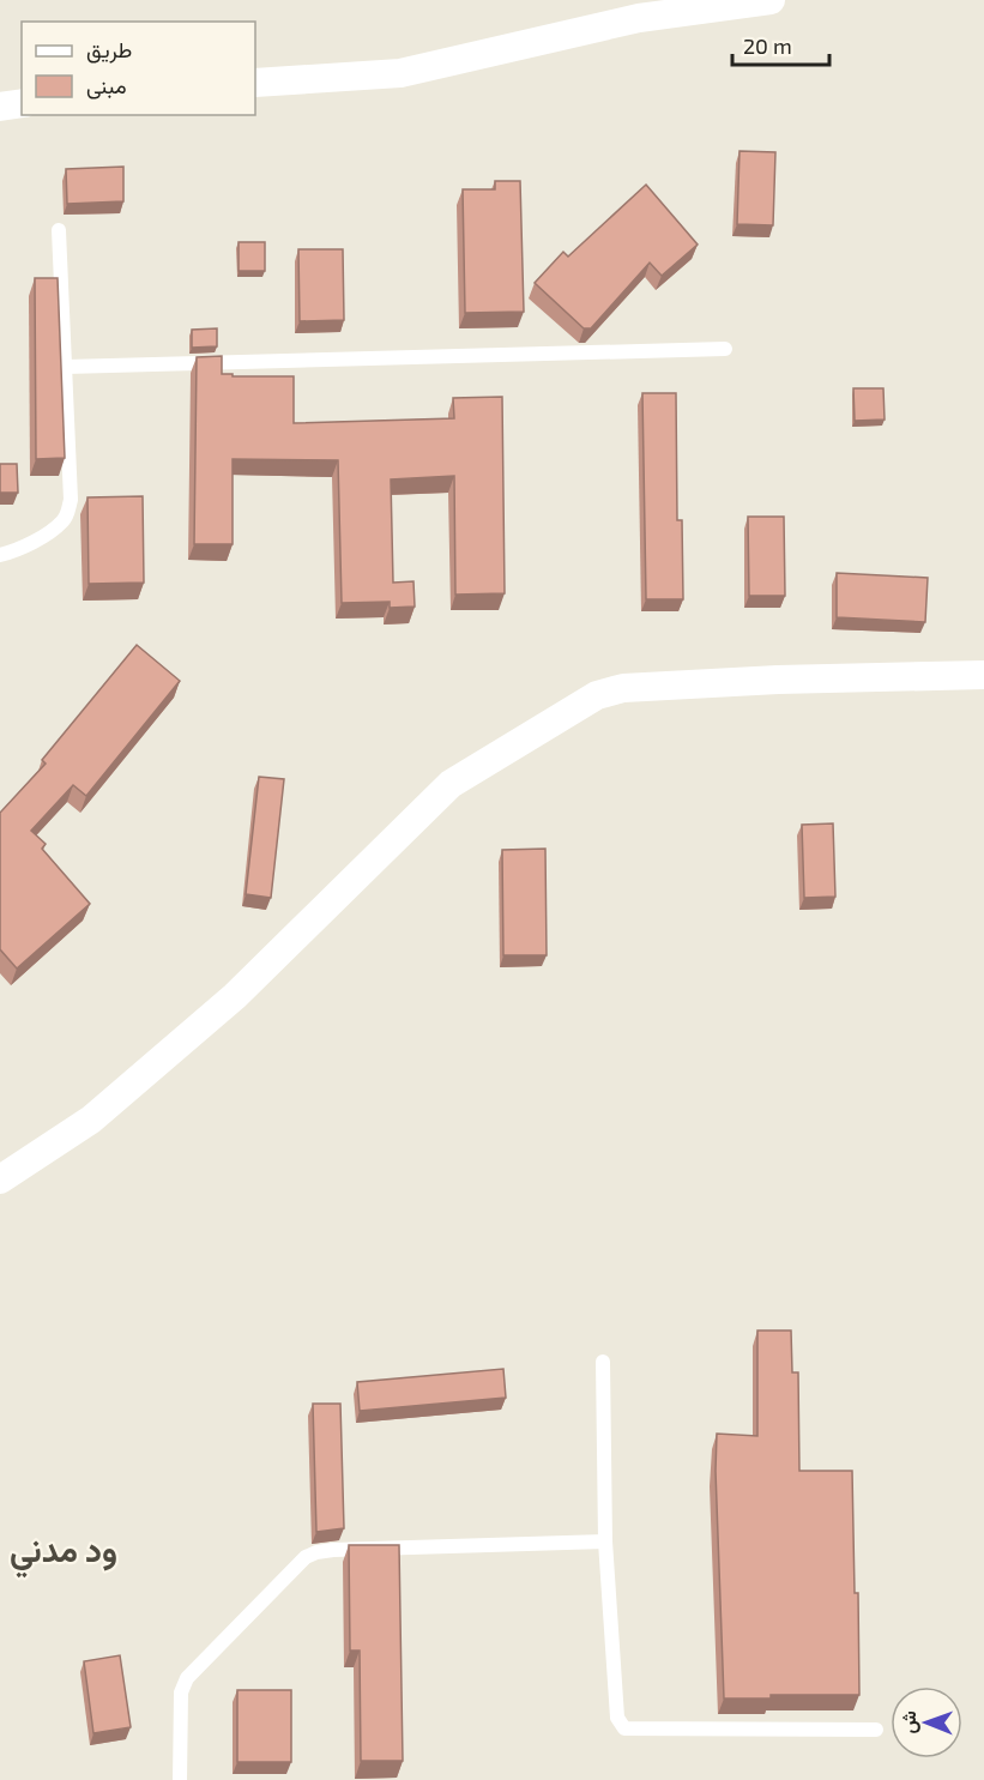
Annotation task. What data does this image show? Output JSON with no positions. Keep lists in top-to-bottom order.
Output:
{
  "districts": ["ود مدني"],
  "legend": ["طريق", "مبنى"],
  "scale_bar": "20 m",
  "north": "left"
}
